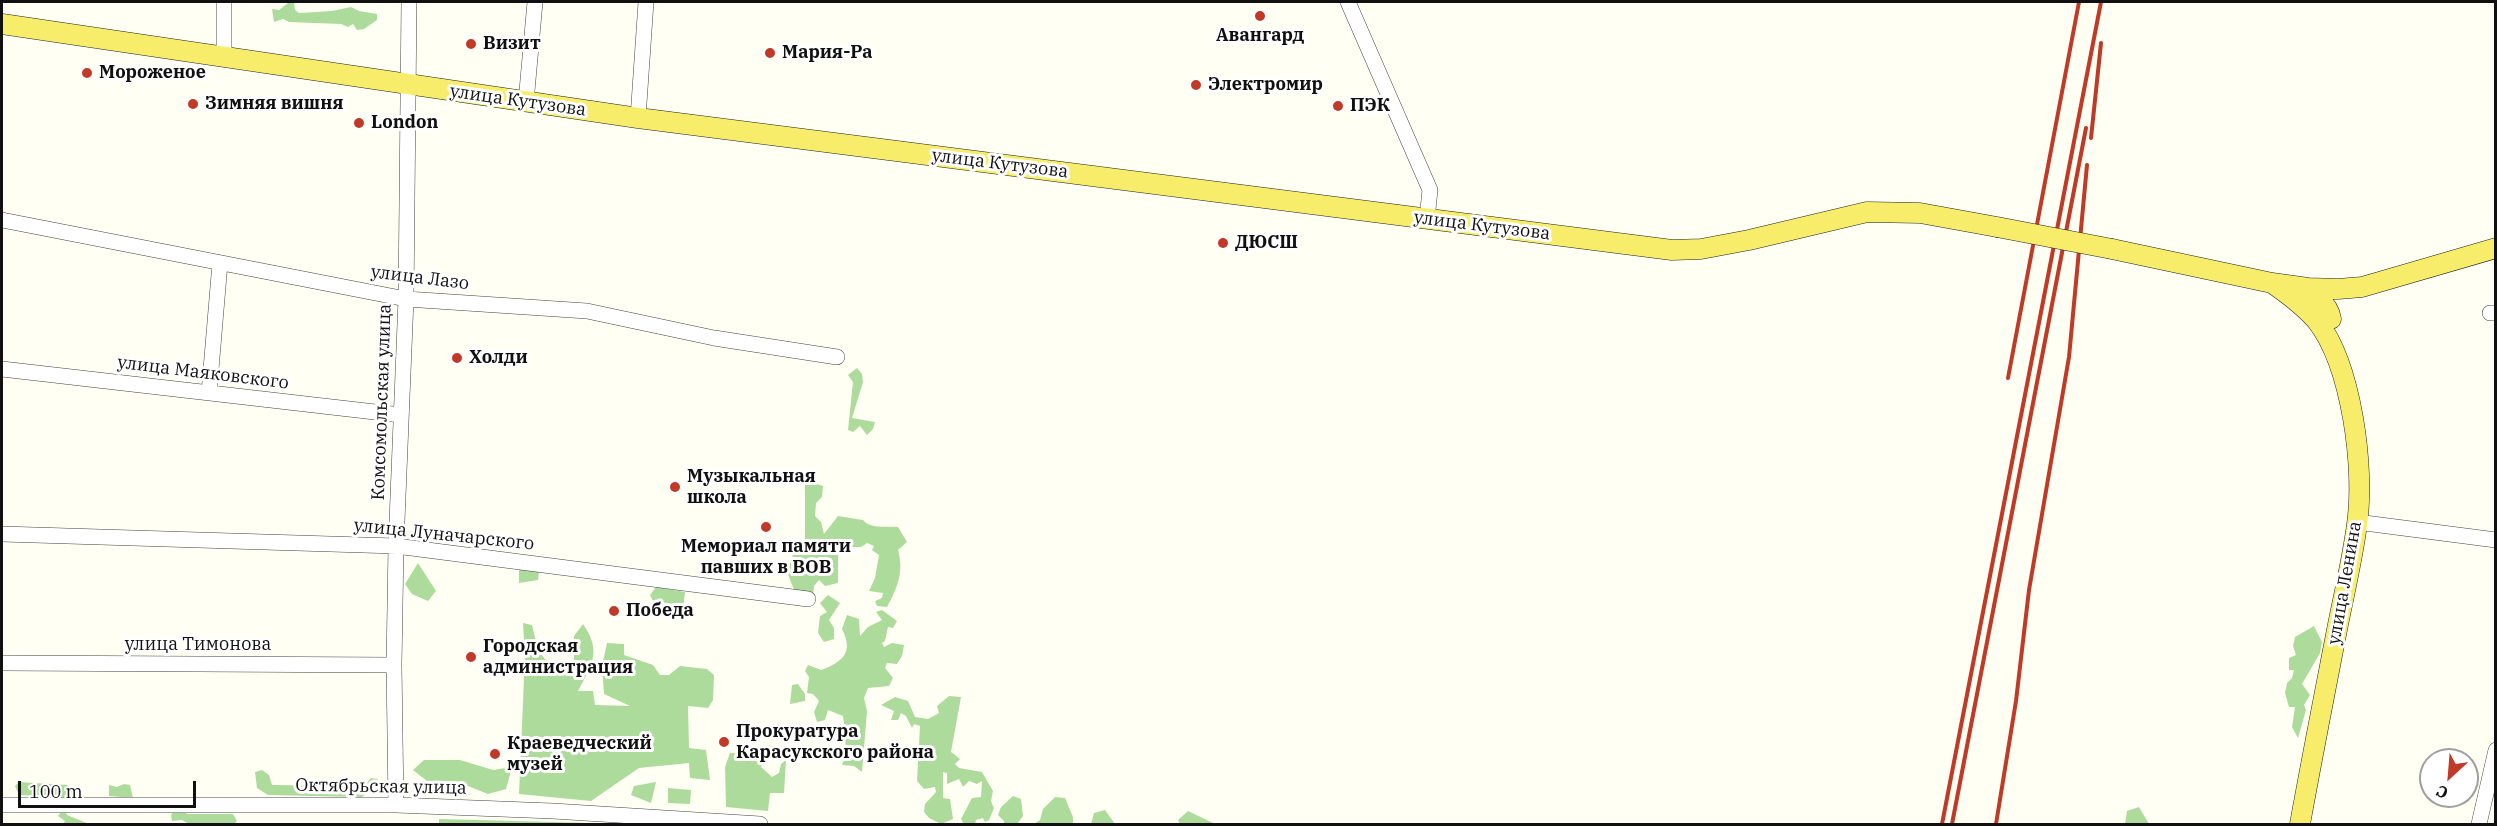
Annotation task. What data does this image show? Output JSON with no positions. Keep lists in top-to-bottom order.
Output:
{
  "streets": {
    "main road": ["улица Кутузова", "улица Ленина"],
    "street": [
      "улица Лазо",
      "улица Маяковского",
      "Комсомольская улица",
      "улица Луначарского",
      "улица Тимонова",
      "Октябрьская улица"
    ]
  },
  "crossings": [
    ["улица Кутузова", "Комсомольская улица"],
    ["улица Кутузова", "улица Ленина"],
    ["улица Лазо", "Комсомольская улица"],
    ["улица Маяковского", "Комсомольская улица"],
    ["Комсомольская улица", "улица Луначарского"],
    ["Комсомольская улица", "улица Тимонова"],
    ["Комсомольская улица", "Октябрьская улица"]
  ],
  "places": [
    "Авангард",
    "Визит",
    "Мария-Ра",
    "Мороженое",
    "Электромир",
    "Зимняя вишня",
    "ПЭК",
    "London",
    "ДЮСШ",
    "Холди",
    "Музыкальная школа",
    "Мемориал памяти павших в ВОВ",
    "Победа",
    "Городская администрация",
    "Прокуратура Карасукского района",
    "Краеведческий музей"
  ],
  "scale_bar": "100 m",
  "north": "bottom left"
}
